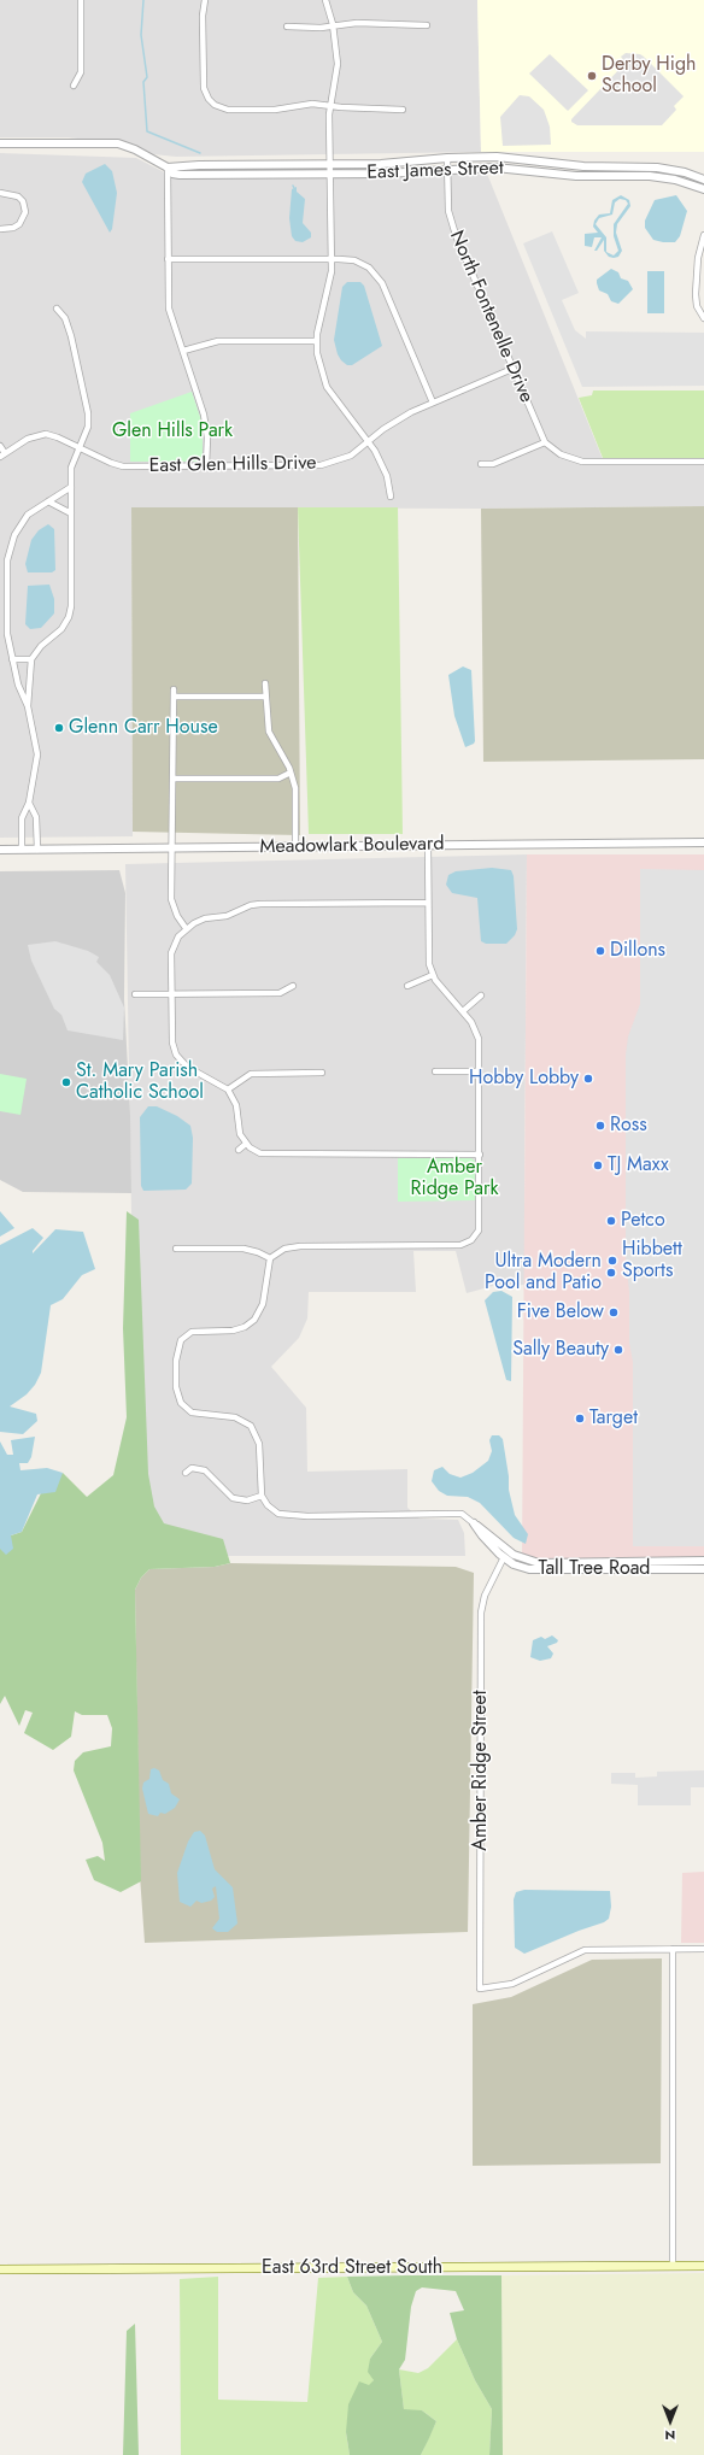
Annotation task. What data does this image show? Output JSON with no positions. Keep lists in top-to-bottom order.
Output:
{
  "streets": {
    "main road": ["East 63rd Street South"],
    "street": [
      "East James Street",
      "North Fontenelle Drive",
      "East Glen Hills Drive",
      "Meadowlark Boulevard",
      "Tall Tree Road",
      "Amber Ridge Street"
    ]
  },
  "crossings": [
    ["East James Street", "North Fontenelle Drive"],
    ["North Fontenelle Drive", "East Glen Hills Drive"],
    ["Tall Tree Road", "Amber Ridge Street"]
  ],
  "parks": ["Glen Hills Park", "Amber Ridge Park"],
  "places": [
    "Derby High School",
    "Glenn Carr House",
    "Dillons",
    "Hobby Lobby",
    "St. Mary Parish Catholic School",
    "Ross",
    "TJ Maxx",
    "Petco",
    "Hibbett Sports",
    "Ultra Modern Pool and Patio",
    "Five Below",
    "Sally Beauty",
    "Target"
  ],
  "north": "bottom"
}
